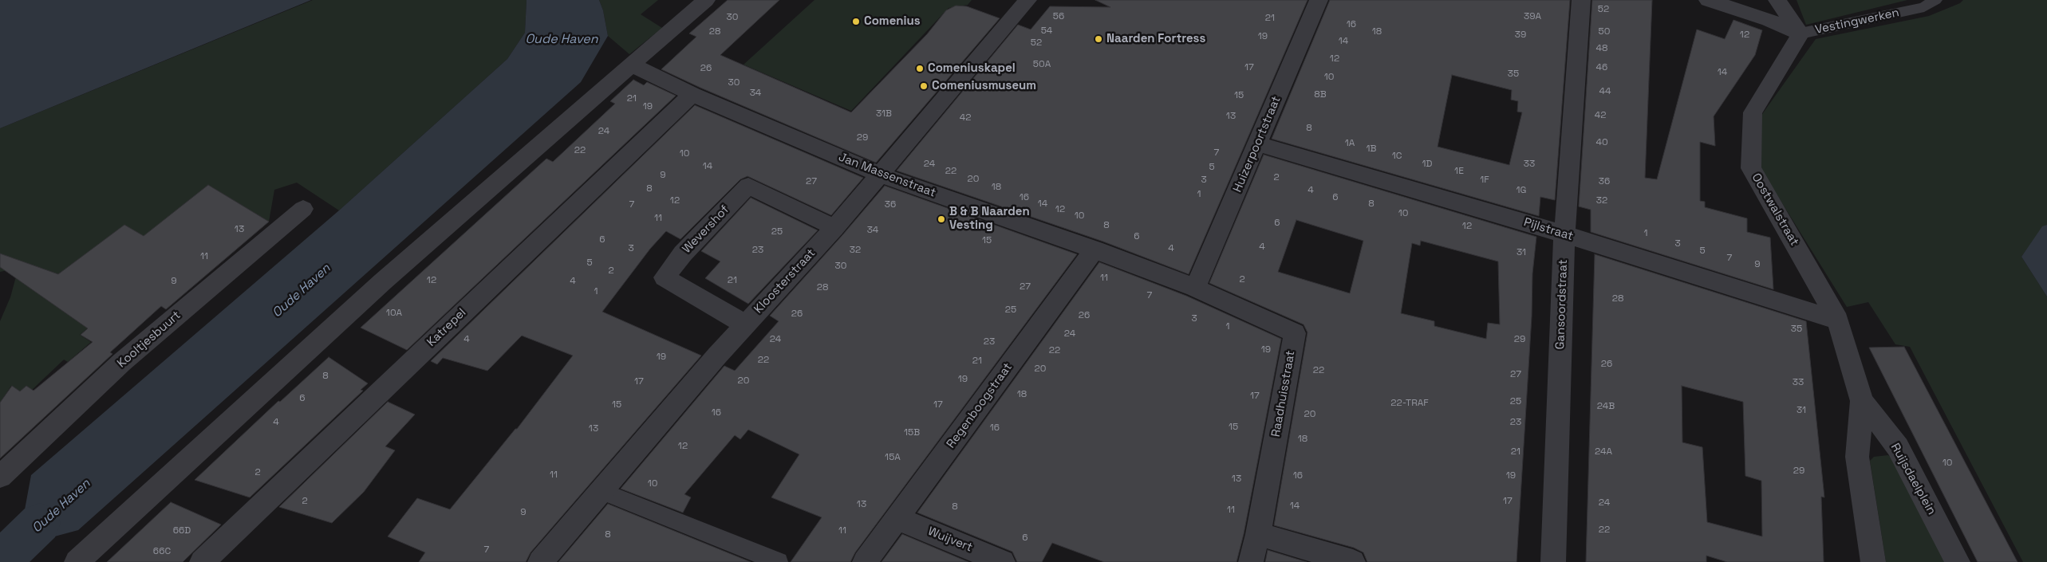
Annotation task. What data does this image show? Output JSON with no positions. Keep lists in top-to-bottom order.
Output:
{
  "streets": {
    "street": [
      "Huizerpoortstraat",
      "Jan Massenstraat",
      "Oostwalstraat",
      "Wevershof",
      "Pijlstraat",
      "Kloosterstraat",
      "Gansoordstraat",
      "Katrepel",
      "Kooltjesbuurt",
      "Raadhuisstraat",
      "Regenboogstraat",
      "Ruijsdaelplein",
      "Wuijvert"
    ],
    "lane": ["Vestingwerken"]
  },
  "crossings": [
    ["Vestingwerken", "Oostwalstraat"],
    ["Huizerpoortstraat", "Jan Massenstraat"],
    ["Huizerpoortstraat", "Pijlstraat"],
    ["Huizerpoortstraat", "Raadhuisstraat"],
    ["Jan Massenstraat", "Kloosterstraat"],
    ["Jan Massenstraat", "Katrepel"],
    ["Jan Massenstraat", "Raadhuisstraat"],
    ["Jan Massenstraat", "Regenboogstraat"],
    ["Oostwalstraat", "Pijlstraat"],
    ["Oostwalstraat", "Ruijsdaelplein"],
    ["Wevershof", "Kloosterstraat"],
    ["Pijlstraat", "Gansoordstraat"],
    ["Pijlstraat", "Ruijsdaelplein"],
    ["Regenboogstraat", "Wuijvert"]
  ],
  "water": ["Oude Haven"],
  "places": [
    "Comenius",
    "Naarden Fortress",
    "Comeniuskapel",
    "Comeniusmuseum",
    "B & B Naarden Vesting"
  ],
  "house_numbers": [
    "52",
    "56",
    "39A",
    "30",
    "21",
    "16",
    "54",
    "28",
    "18",
    "50",
    "39",
    "12",
    "19",
    "14",
    "52",
    "48",
    "12",
    "50A",
    "17",
    "46",
    "26",
    "14",
    "35",
    "10",
    "30",
    "44",
    "34",
    "8B",
    "15",
    "21",
    "19",
    "31B",
    "42",
    "13",
    "42",
    "8",
    "24",
    "29",
    "40",
    "1A",
    "1B",
    "22",
    "7",
    "10",
    "1C",
    "24",
    "1D",
    "33",
    "14",
    "5",
    "22",
    "1E",
    "9",
    "2",
    "20",
    "3",
    "1F",
    "27",
    "36",
    "18",
    "8",
    "4",
    "1G",
    "1",
    "16",
    "6",
    "12",
    "32",
    "14",
    "8",
    "7",
    "36",
    "12",
    "10",
    "10",
    "11",
    "6",
    "8",
    "12",
    "13",
    "34",
    "25",
    "1",
    "6",
    "6",
    "15",
    "3",
    "4",
    "3",
    "4",
    "23",
    "32",
    "5",
    "31",
    "11",
    "7",
    "5",
    "9",
    "30",
    "2",
    "11",
    "2",
    "12",
    "21",
    "9",
    "4",
    "27",
    "28",
    "1",
    "7",
    "28",
    "25",
    "10A",
    "26",
    "26",
    "3",
    "1",
    "35",
    "24",
    "4",
    "24",
    "29",
    "23",
    "19",
    "22",
    "19",
    "22",
    "21",
    "26",
    "20",
    "22",
    "27",
    "8",
    "19",
    "20",
    "17",
    "33",
    "18",
    "17",
    "6",
    "25",
    "22-TRAF",
    "15",
    "17",
    "24B",
    "31",
    "16",
    "20",
    "4",
    "23",
    "15",
    "16",
    "13",
    "15B",
    "18",
    "12",
    "21",
    "24A",
    "15A",
    "10",
    "29",
    "2",
    "11",
    "16",
    "19",
    "13",
    "10",
    "2",
    "17",
    "24",
    "13",
    "14",
    "8",
    "11",
    "9",
    "22",
    "66D",
    "11",
    "8",
    "6",
    "7",
    "66C"
  ]
}
